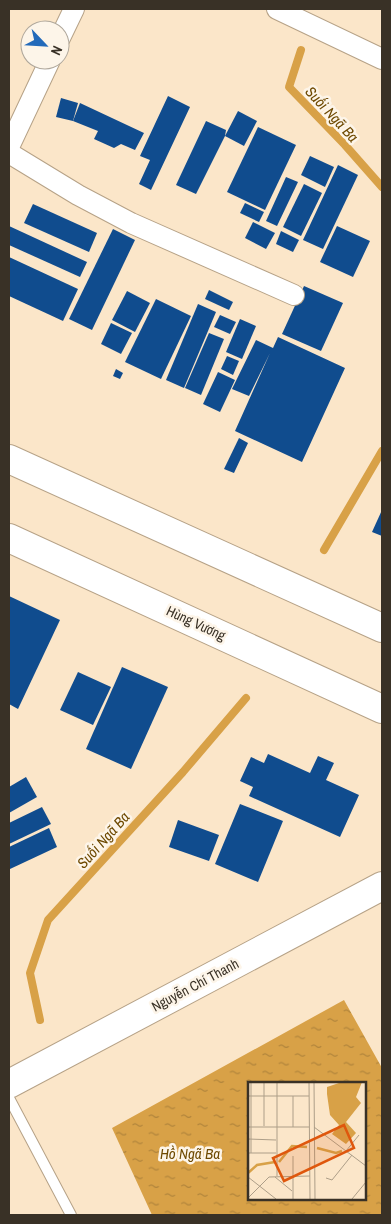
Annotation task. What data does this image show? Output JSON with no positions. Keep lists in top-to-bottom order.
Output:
{
  "streets": {
    "main road": ["Hùng Vương", "Nguyễn Chí Thanh"]
  },
  "water": ["Suối Ngã Ba", "Hồ Ngã Ba"],
  "north": "bottom right"
}
